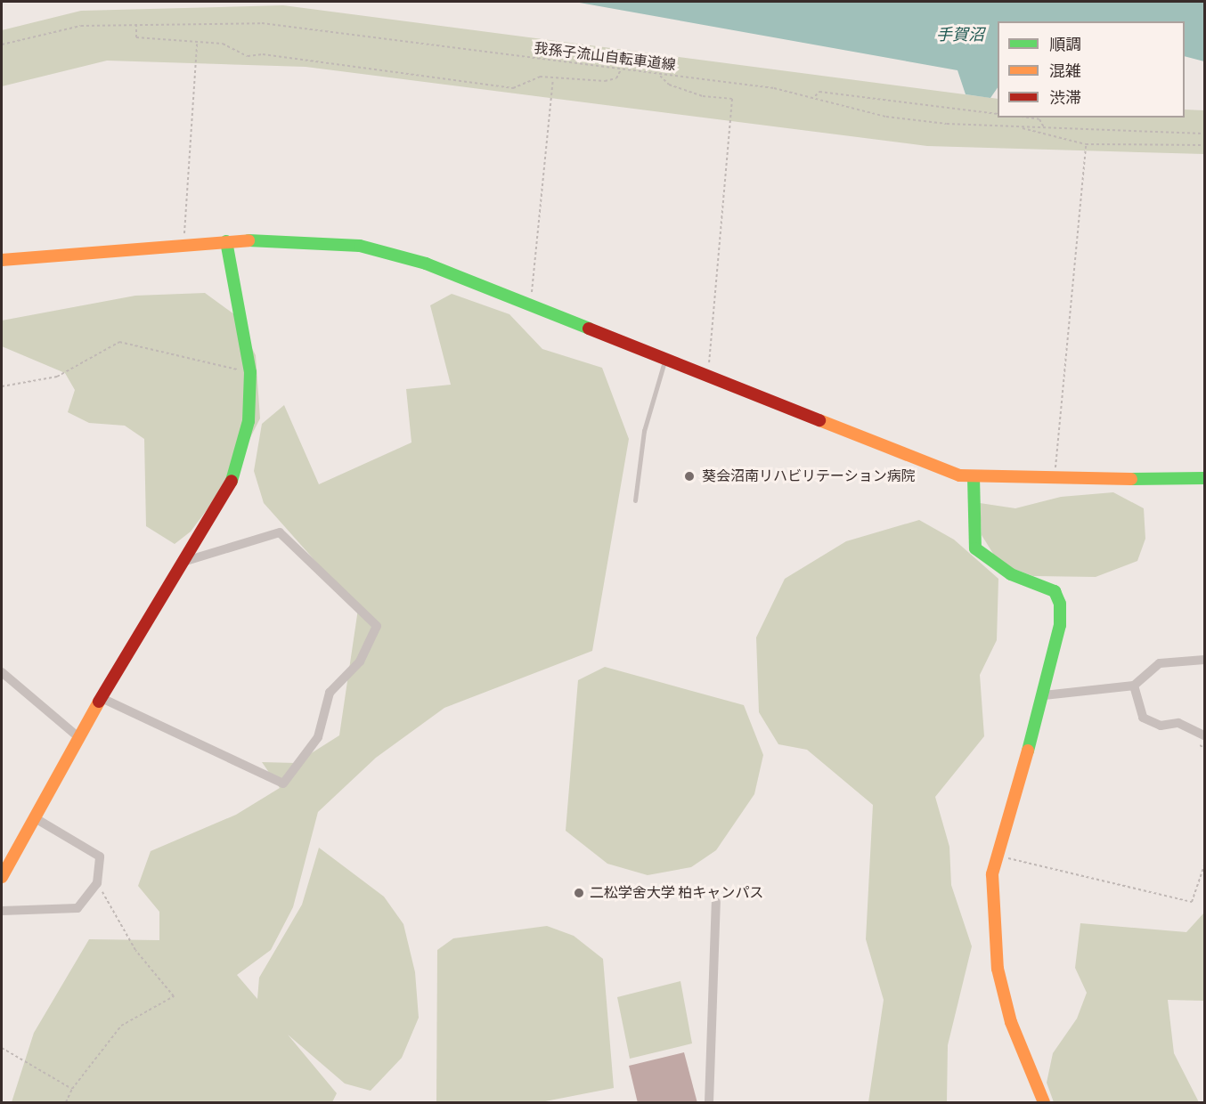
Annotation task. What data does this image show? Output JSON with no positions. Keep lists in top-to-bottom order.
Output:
{
  "streets": {
    "path": ["我孫子流山自転車道線"]
  },
  "water": ["手賀沼"],
  "places": ["葵会沼南リハビリテーション病院", "二松学舍大学 柏キャンパス"],
  "legend": ["順調", "混雑", "渋滞"]
}
